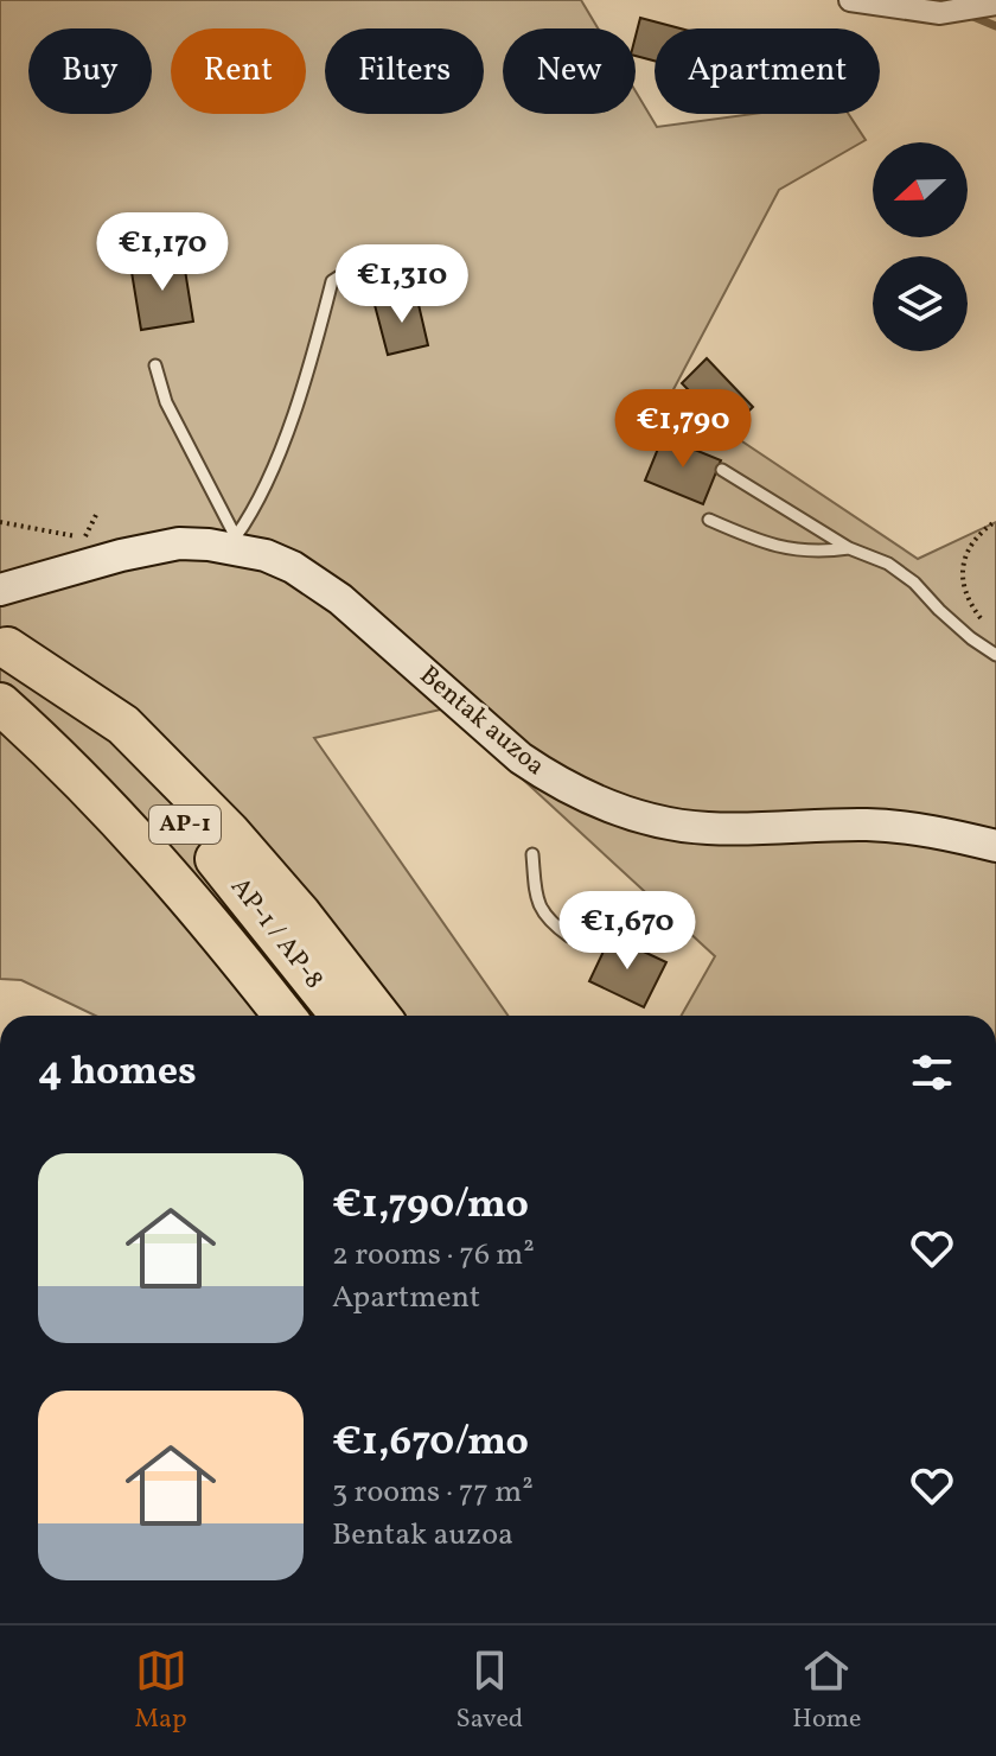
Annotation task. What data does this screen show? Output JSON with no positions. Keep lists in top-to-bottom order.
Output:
{
  "streets": {
    "highway": ["AP-1", "AP-1 / AP-8"],
    "main road": ["Bentak auzoa"]
  },
  "north": "left",
  "page": {
    "chip": [
      "Buy",
      "Rent",
      "Filters",
      "New",
      "Apartment"
    ],
    "price": [
      "€1,170",
      "€1,310",
      "€1,790",
      "€1,670"
    ],
    "heading": "4 homes",
    "list": [
      {
        "name": "€1,790/mo",
        "note": "2 rooms · 76 m² · Apartment"
      },
      {
        "name": "€1,670/mo",
        "note": "3 rooms · 77 m² · Bentak auzoa"
      }
    ],
    "tabs": ["Map", "Saved", "Home"]
  }
}
